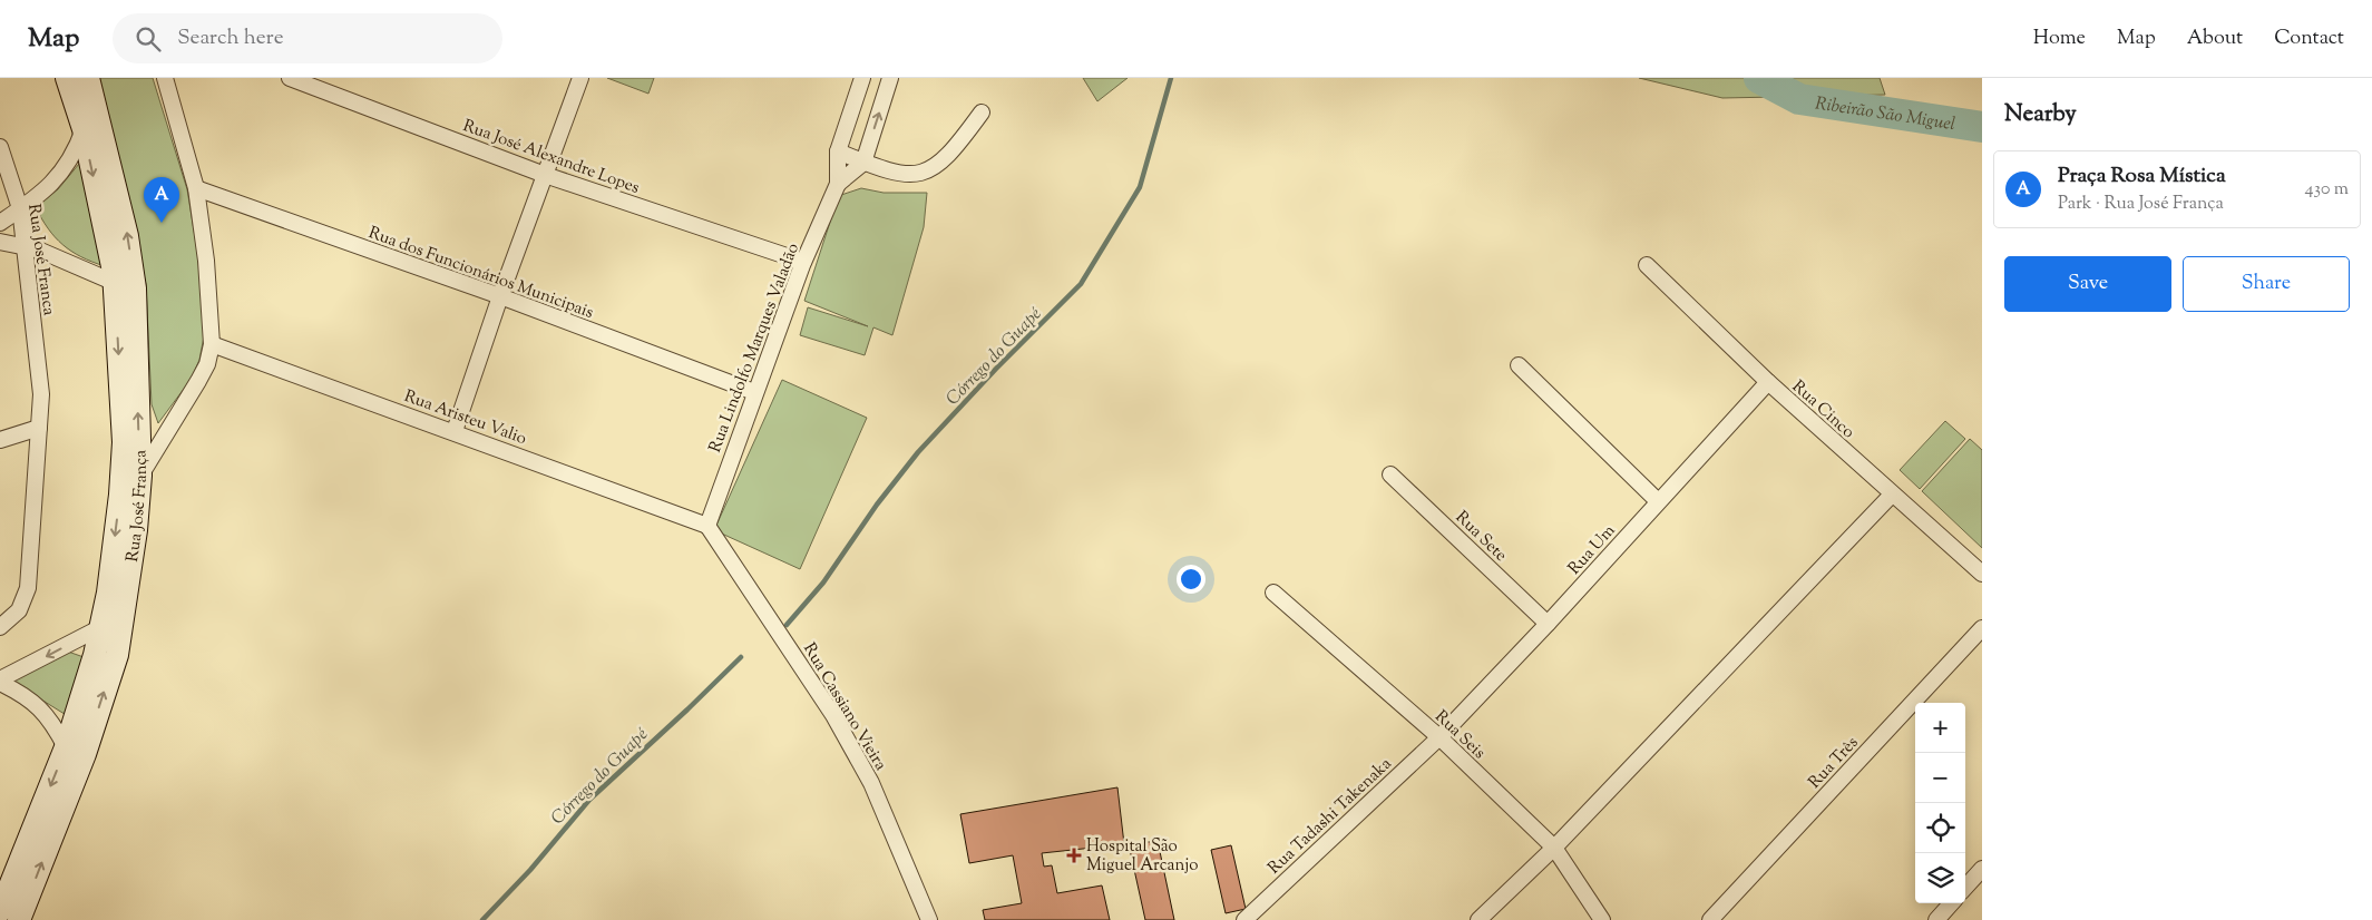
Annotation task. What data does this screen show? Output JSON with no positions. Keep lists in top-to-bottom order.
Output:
{
  "streets": {
    "main road": ["Rua José França"],
    "street": [
      "Rua José Alexandre Lopes",
      "Rua José Franca",
      "Rua dos Funcionários Municipais",
      "Rua Lindolfo Marques Valadão",
      "Rua Cinco",
      "Rua Aristeu Valio",
      "Rua Sete",
      "Rua Um",
      "Rua Cassiano Vieira",
      "Rua Seis",
      "Rua Três",
      "Rua Tadashi Takenaka"
    ]
  },
  "crossings": [
    ["Rua José Alexandre Lopes", "Rua Lindolfo Marques Valadão"],
    ["Rua dos Funcionários Municipais", "Rua Lindolfo Marques Valadão"],
    ["Rua Lindolfo Marques Valadão", "Rua Aristeu Valio"],
    ["Rua Lindolfo Marques Valadão", "Rua Cassiano Vieira"],
    ["Rua Cinco", "Rua Um"],
    ["Rua Aristeu Valio", "Rua Cassiano Vieira"],
    ["Rua Sete", "Rua Um"],
    ["Rua Um", "Rua Seis"],
    ["Rua Um", "Rua Tadashi Takenaka"],
    ["Rua Seis", "Rua Tadashi Takenaka"]
  ],
  "water": ["Ribeirão São Miguel", "Córrego do Guapé"],
  "places": {
    "health": ["Hospital São Miguel Arcanjo"]
  },
  "page": {
    "header": "Map",
    "search": "Search here",
    "nav": [
      "Home",
      "Map",
      "About",
      "Contact"
    ],
    "heading": "Nearby",
    "list": [
      {
        "mark": "A",
        "name": "Praça Rosa Mística",
        "note": "Park · Rua José França",
        "value": "430 m"
      }
    ],
    "pins": "A",
    "buttons": ["Save", "Share"],
    "map_buttons": ["+", "−"]
  }
}
